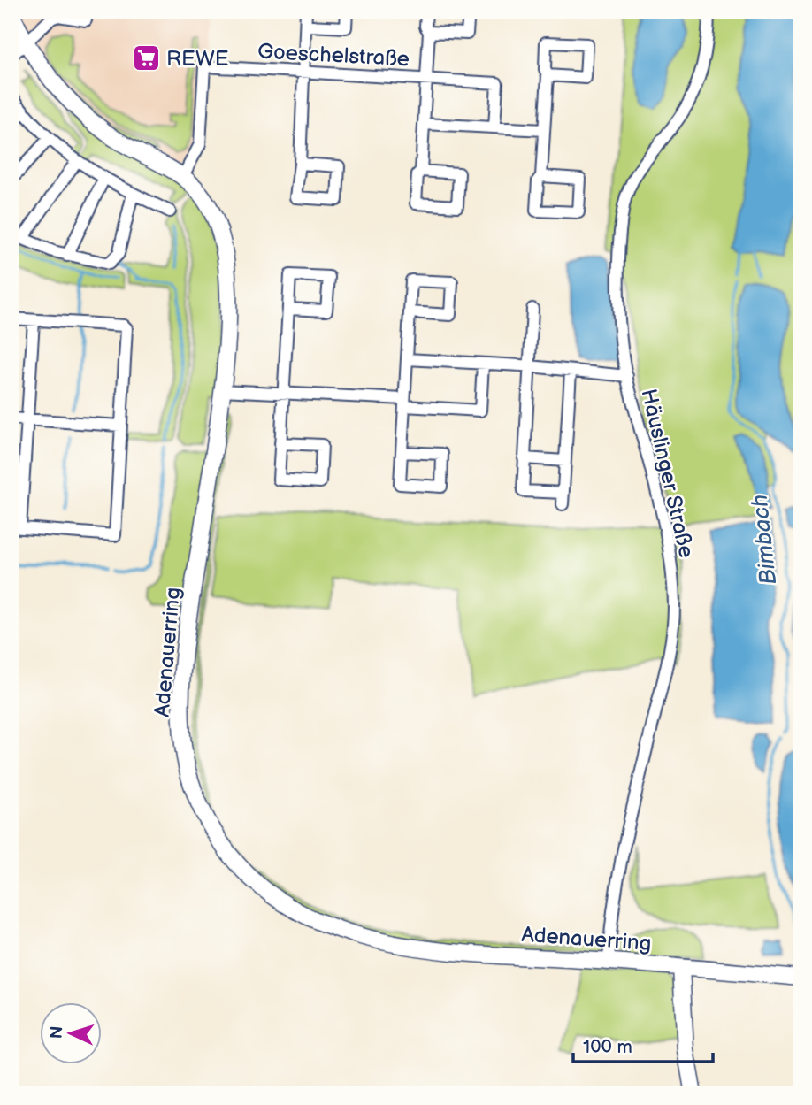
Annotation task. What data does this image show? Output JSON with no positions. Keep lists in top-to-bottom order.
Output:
{
  "streets": {
    "main road": ["Adenauerring"],
    "street": ["Goeschelstraße", "Häuslinger Straße"]
  },
  "crossings": [
    ["Goeschelstraße", "Adenauerring"],
    ["Häuslinger Straße", "Adenauerring"]
  ],
  "water": ["Bimbach"],
  "places": {
    "supermarket": ["REWE"]
  },
  "scale_bar": "100 m",
  "north": "left"
}
